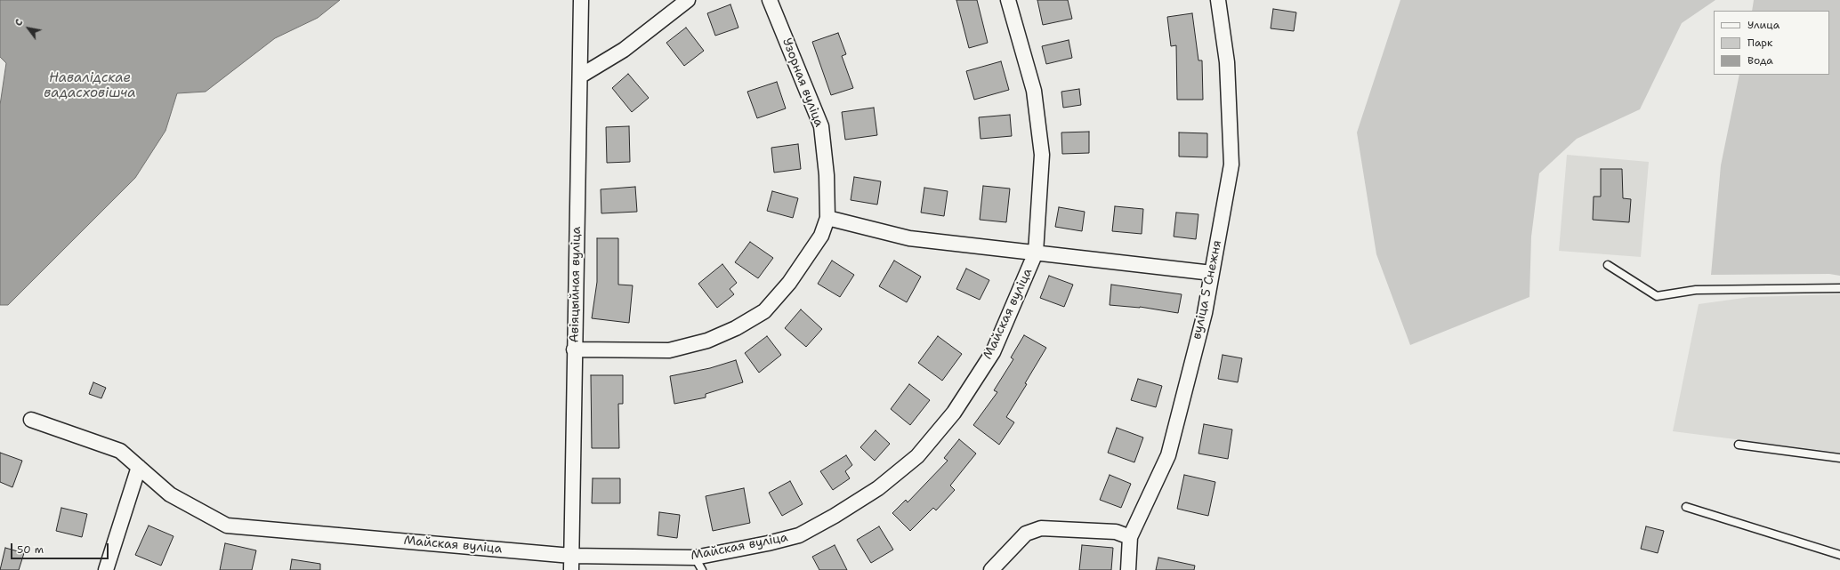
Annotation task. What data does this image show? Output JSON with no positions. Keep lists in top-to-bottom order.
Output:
{
  "streets": {
    "street": [
      "Узорная вуліца",
      "Авіяцыйная вуліца",
      "вуліца 5 Снежня",
      "Майская вуліца"
    ]
  },
  "crossings": [
    ["Узорная вуліца", "Авіяцыйная вуліца"],
    ["Авіяцыйная вуліца", "Майская вуліца"]
  ],
  "water": ["Навалідскае вадасховішча"],
  "legend": ["Улица", "Парк", "Вода"],
  "scale_bar": "50 m",
  "north": "top left"
}
